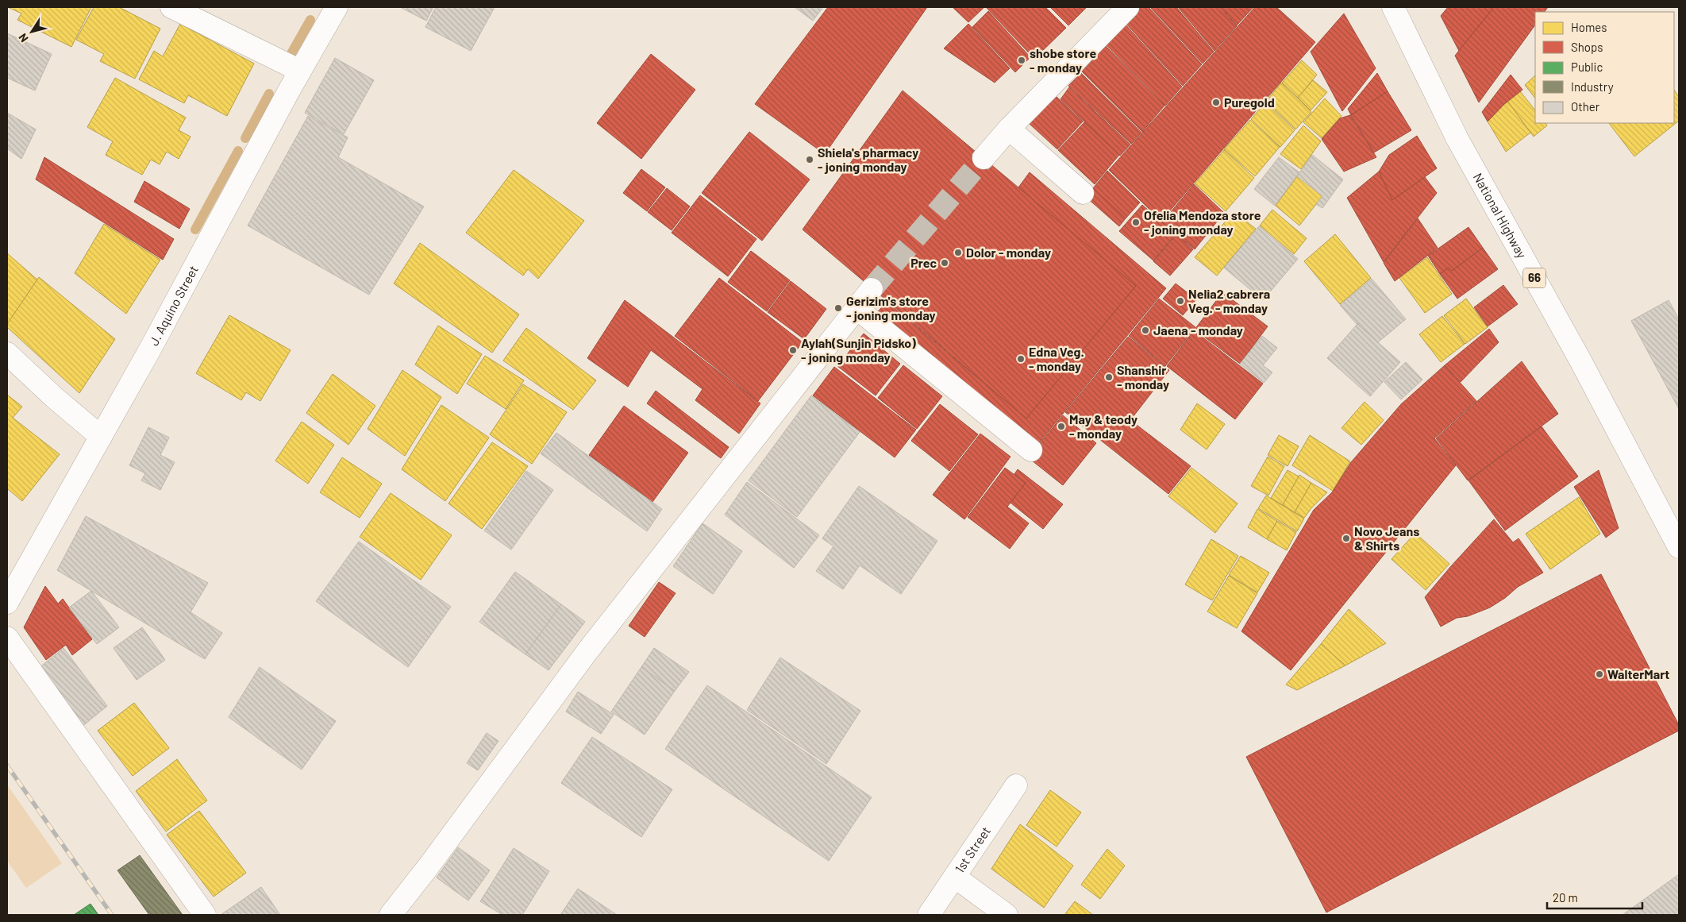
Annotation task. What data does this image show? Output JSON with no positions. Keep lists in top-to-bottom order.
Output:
{
  "streets": {
    "street": [
      "National Highway",
      "66",
      "J. Aquino Street",
      "1st Street"
    ]
  },
  "places": [
    "shobe store - monday",
    "Puregold",
    "Shiela's pharmacy - joning monday",
    "Ofelia Mendoza store - joning monday",
    "Dolor - monday",
    "Prec",
    "Nelia2 cabrera Veg. - monday",
    "Gerizim's store - joning monday",
    "Jaena - monday",
    "Aylah(Sunjin Pidsko) - joning monday",
    "Edna Veg. - monday",
    "Shanshir - monday",
    "May & teody - monday",
    "Novo Jeans & Shirts",
    "WalterMart"
  ],
  "legend": [
    "Homes",
    "Shops",
    "Public",
    "Industry",
    "Other"
  ],
  "scale_bar": "20 m",
  "north": "bottom left"
}
